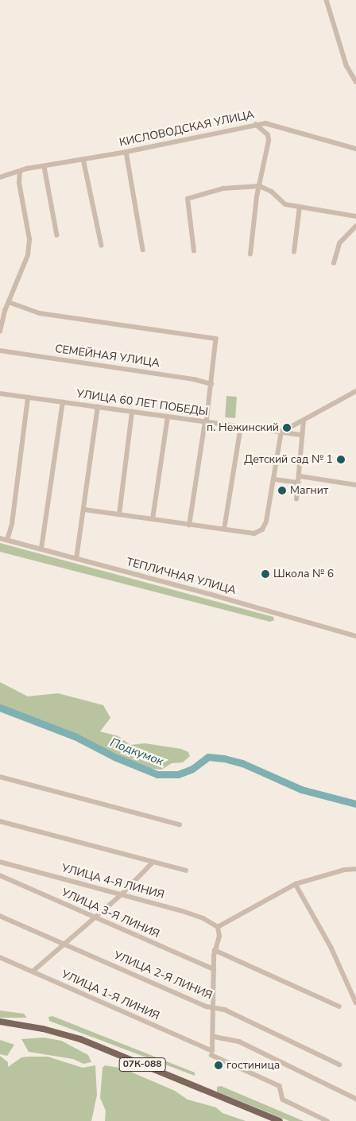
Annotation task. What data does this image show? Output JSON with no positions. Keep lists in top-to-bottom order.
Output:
{
  "streets": {
    "main road": ["07К-088"],
    "street": [
      "КИСЛОВОДСКАЯ УЛИЦА",
      "СЕМЕЙНАЯ УЛИЦА",
      "УЛИЦА 60 ЛЕТ ПОБЕДЫ",
      "ТЕПЛИЧНАЯ УЛИЦА",
      "УЛИЦА 4-Я ЛИНИЯ",
      "УЛИЦА 3-Я ЛИНИЯ",
      "УЛИЦА 2-Я ЛИНИЯ",
      "УЛИЦА 1-Я ЛИНИЯ"
    ]
  },
  "water": ["Подкумок"],
  "places": [
    "п. Нежинский",
    "Детский сад № 1",
    "Магнит",
    "Школа № 6",
    "гостиница"
  ]
}
